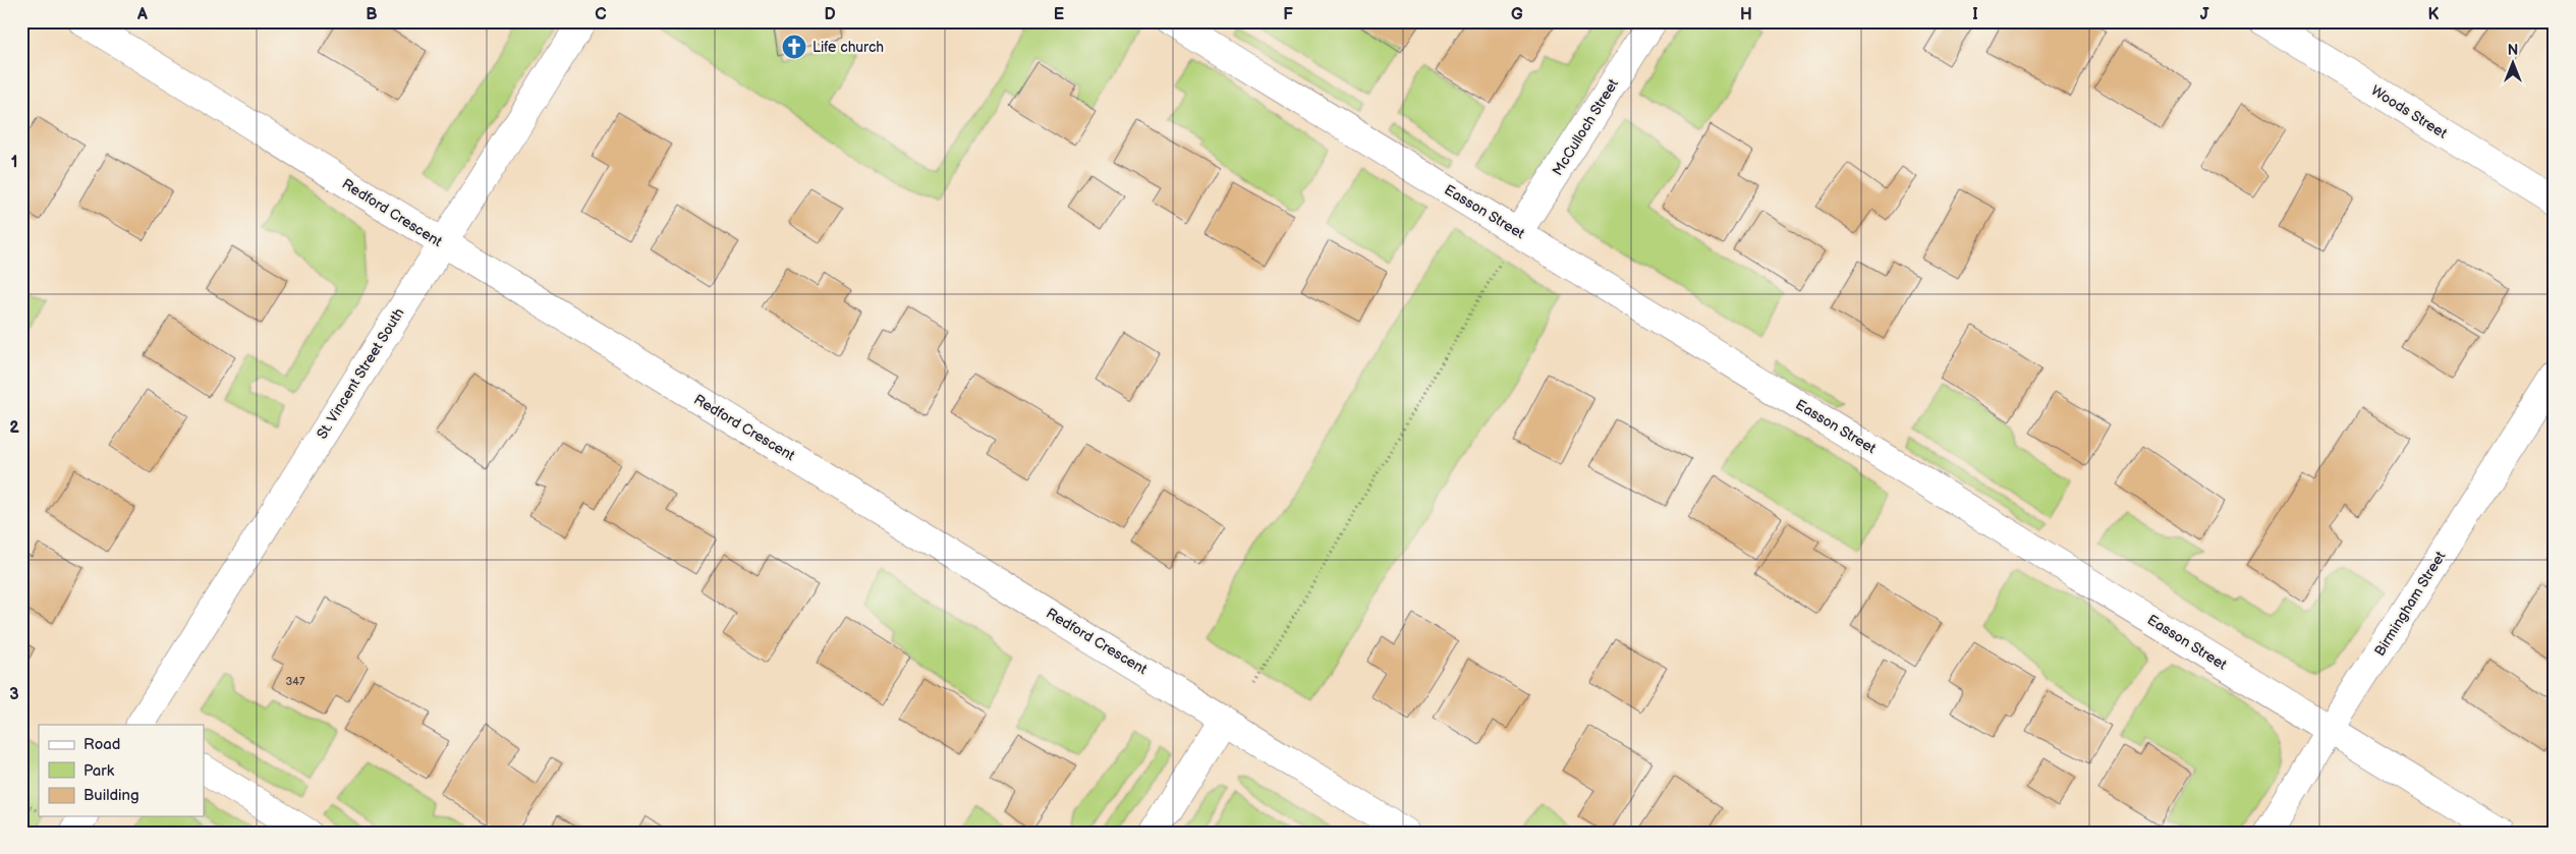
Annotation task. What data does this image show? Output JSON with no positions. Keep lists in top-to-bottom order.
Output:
{
  "streets": {
    "street": [
      "Woods Street",
      "McCulloch Street",
      "Easson Street",
      "Redford Crescent",
      "St. Vincent Street South",
      "Birmingham Street"
    ]
  },
  "crossings": [
    ["McCulloch Street", "Easson Street"],
    ["Easson Street", "Birmingham Street"],
    ["Redford Crescent", "St. Vincent Street South"]
  ],
  "places": {
    "church": ["Life church"]
  },
  "house_numbers": ["347"],
  "legend": ["Road", "Park", "Building"],
  "north": "top",
  "grid": {
    "columns": [
      "A",
      "B",
      "C",
      "D",
      "E",
      "F",
      "G",
      "H",
      "I",
      "J",
      "K"
    ],
    "rows": ["1", "2", "3"]
  }
}
